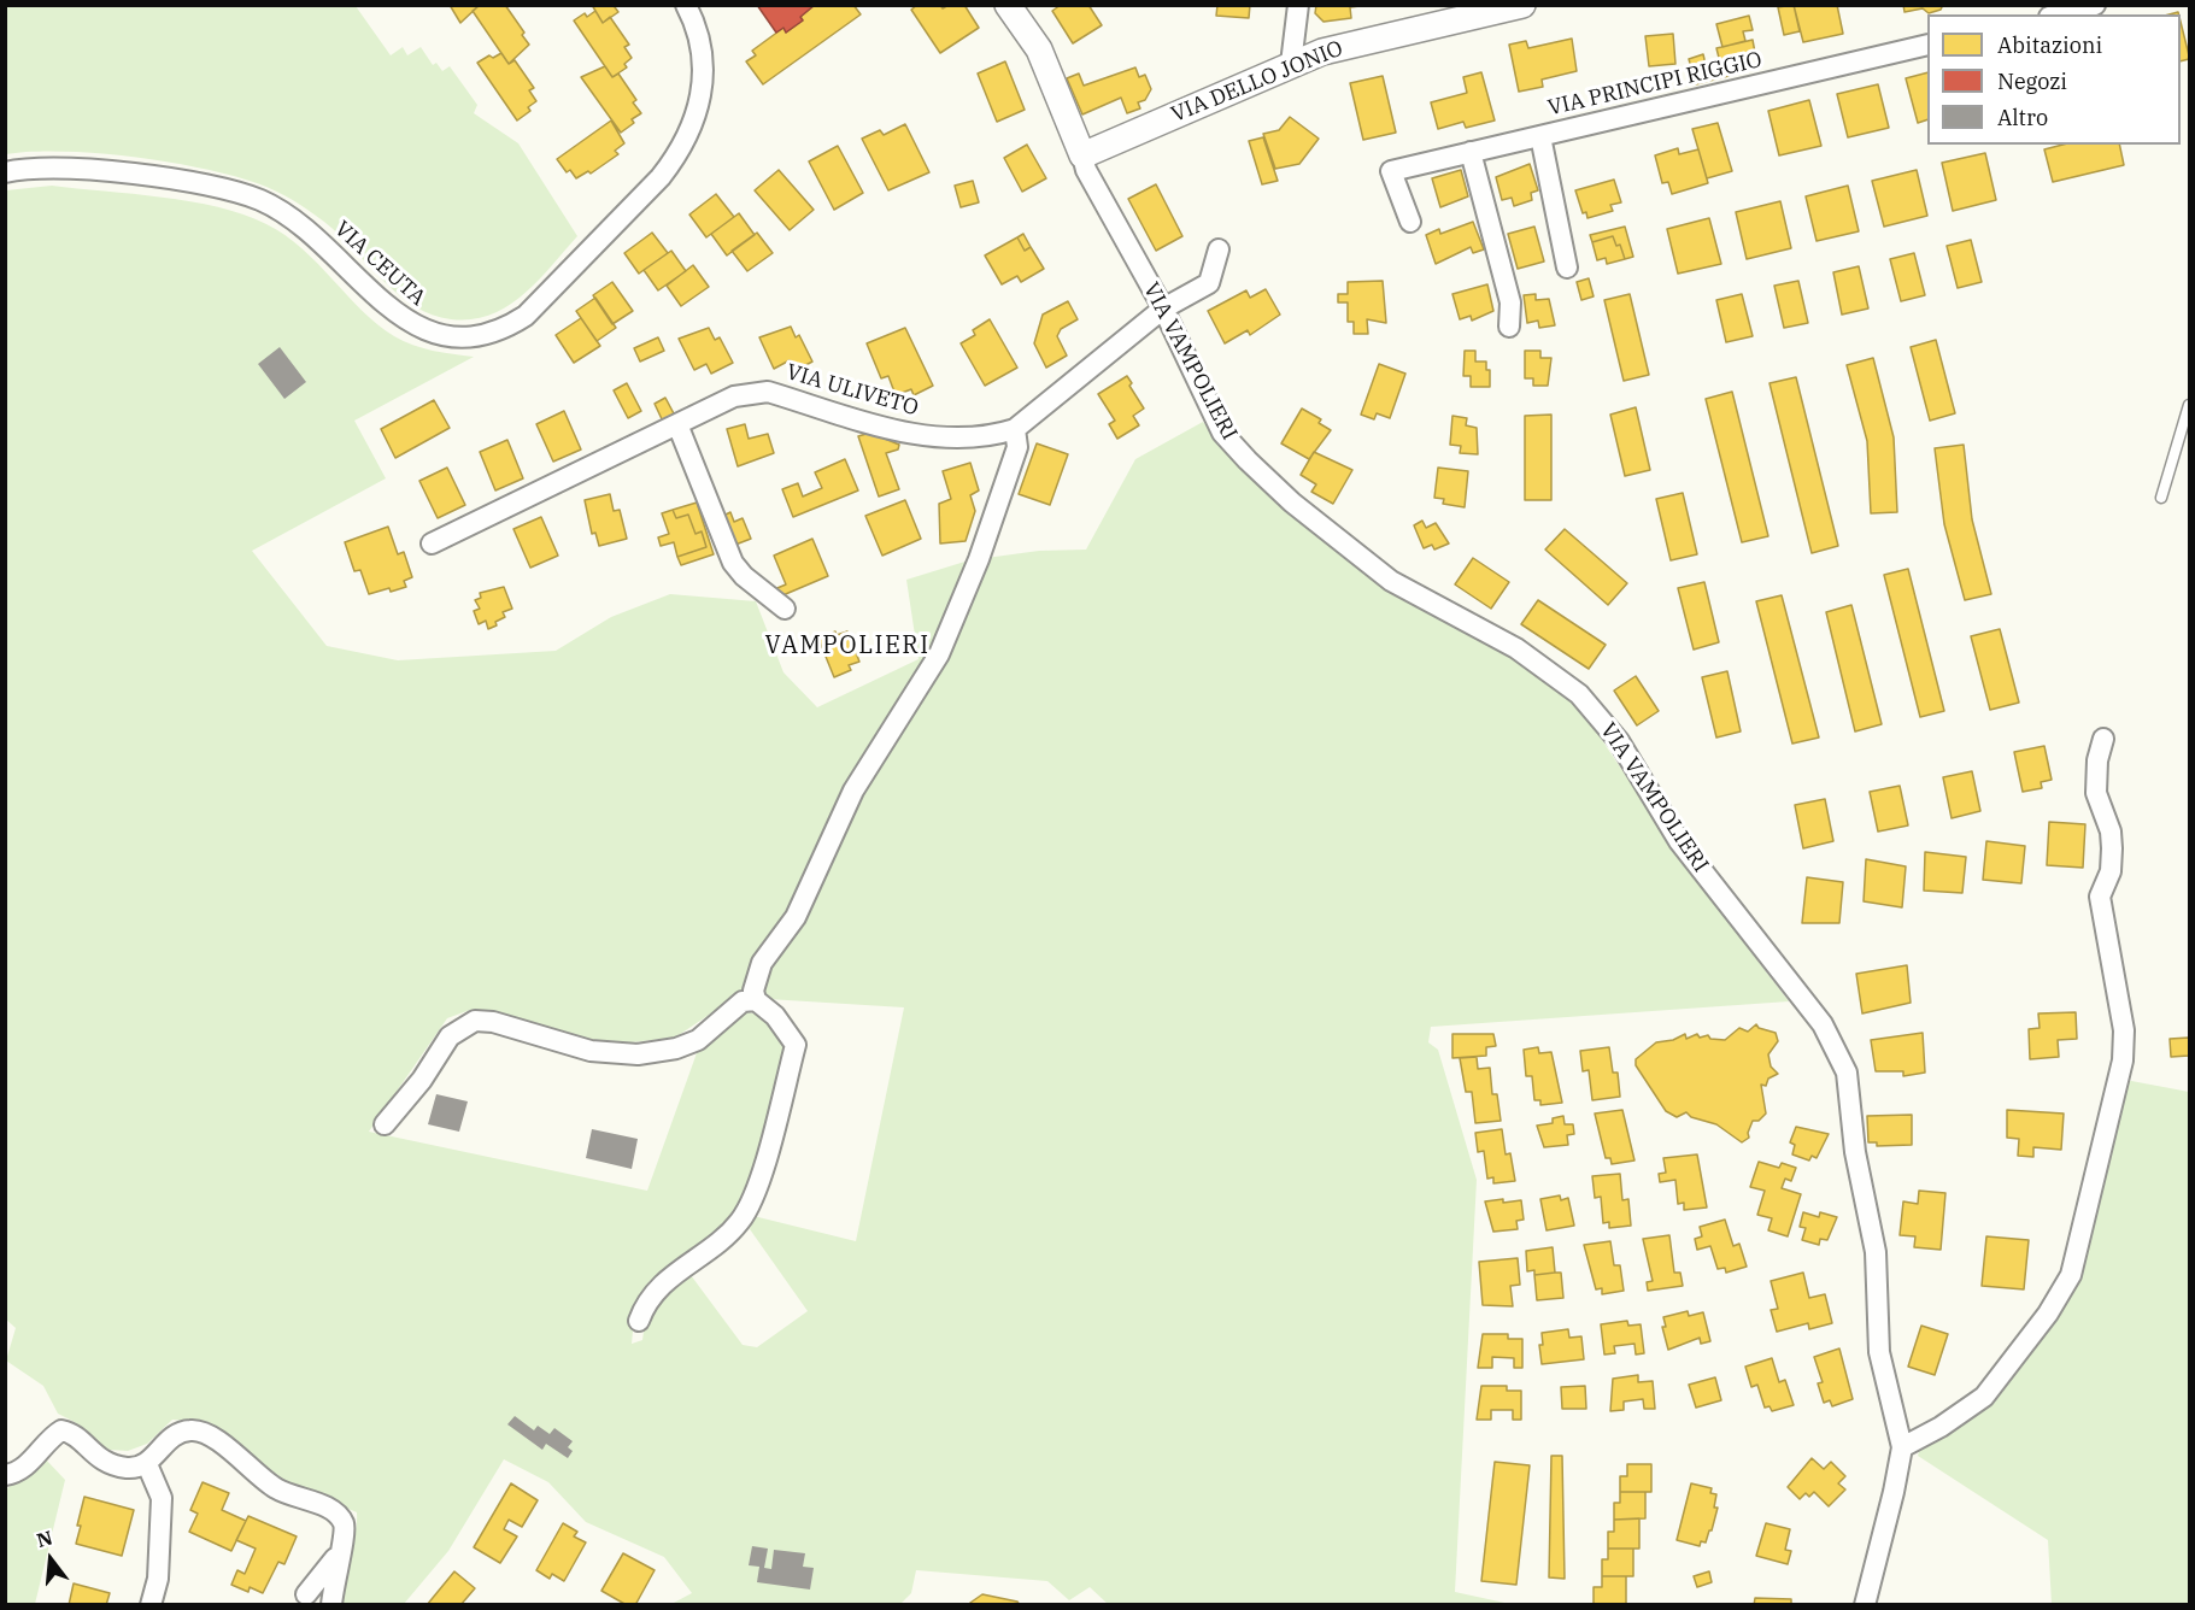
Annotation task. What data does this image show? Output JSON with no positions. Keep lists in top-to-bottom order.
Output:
{
  "streets": {
    "street": [
      "VIA DELLO JONIO",
      "VIA PRINCIPI RIGGIO",
      "VIA CEUTA",
      "VIA VAMPOLIERI",
      "VIA ULIVETO"
    ]
  },
  "crossings": [
    ["VIA DELLO JONIO", "VIA VAMPOLIERI"],
    ["VIA VAMPOLIERI", "VIA ULIVETO"]
  ],
  "districts": ["VAMPOLIERI"],
  "legend": ["Abitazioni", "Negozi", "Altro"],
  "north": "top"
}
